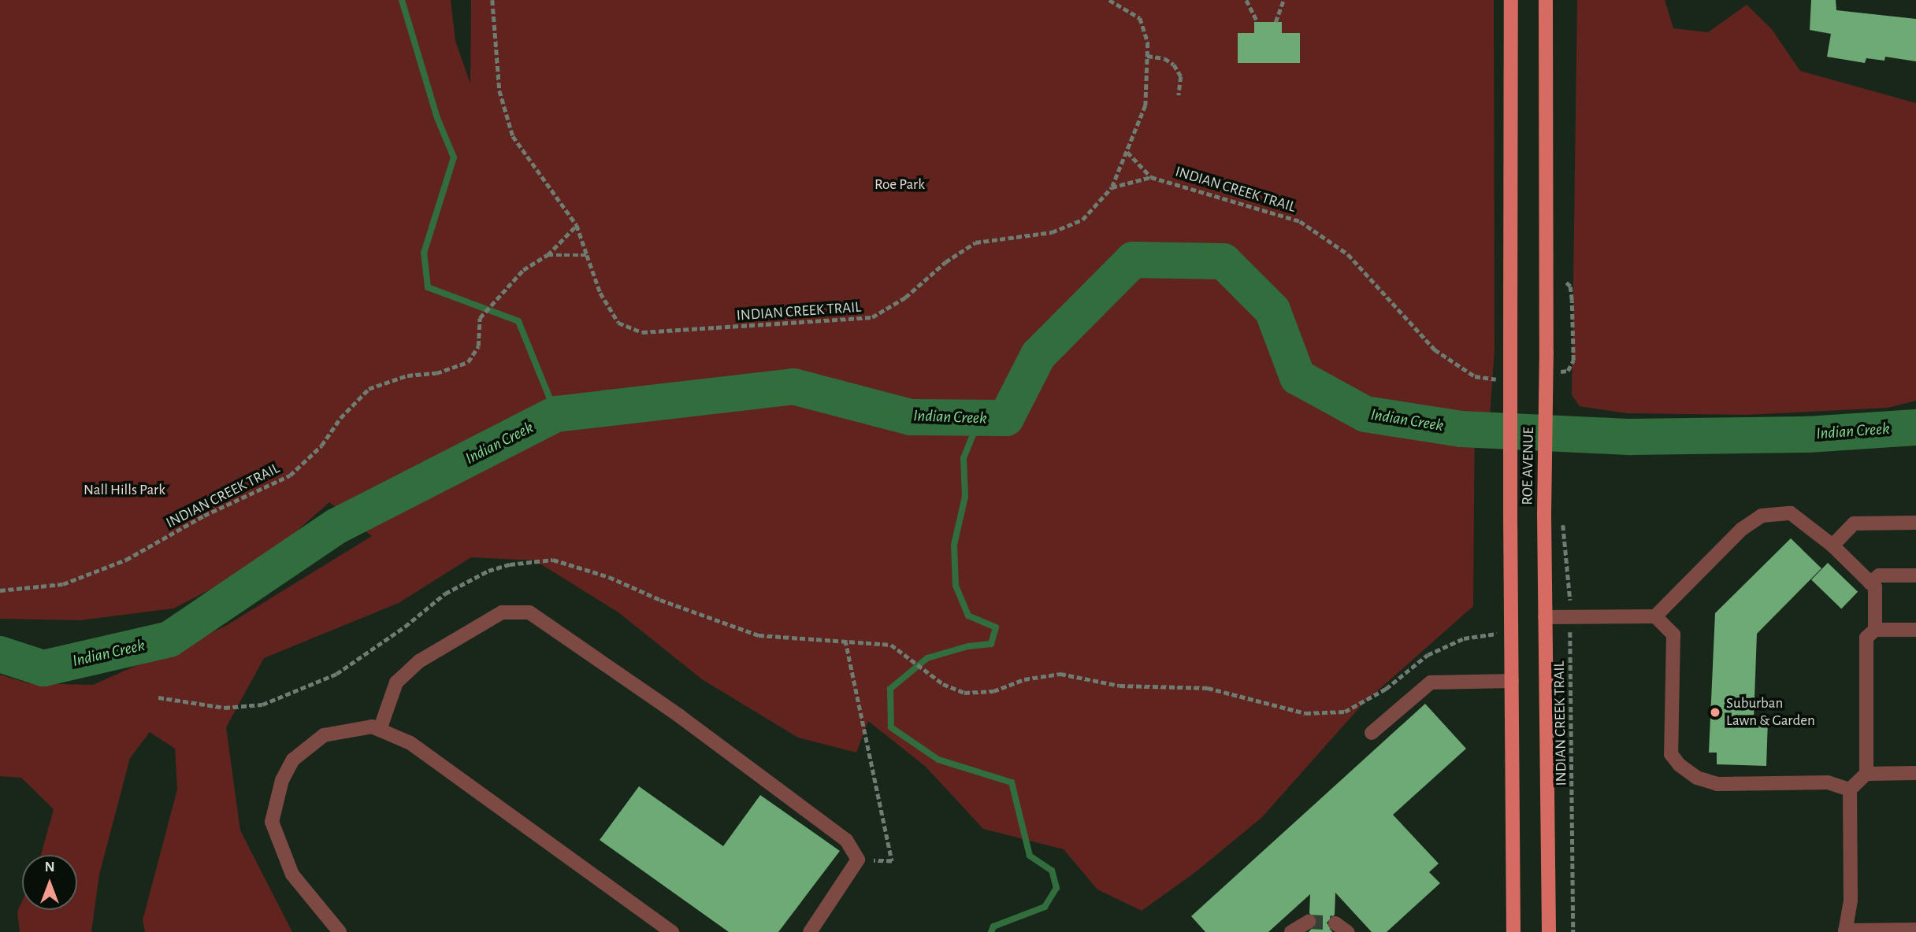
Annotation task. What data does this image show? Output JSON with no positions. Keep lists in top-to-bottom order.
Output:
{
  "streets": {
    "main road": ["ROE AVENUE"],
    "path": ["INDIAN CREEK TRAIL"]
  },
  "water": ["Indian Creek"],
  "parks": ["Roe Park", "Nall Hills Park"],
  "places": ["Suburban Lawn & Garden"],
  "north": "top"
}
